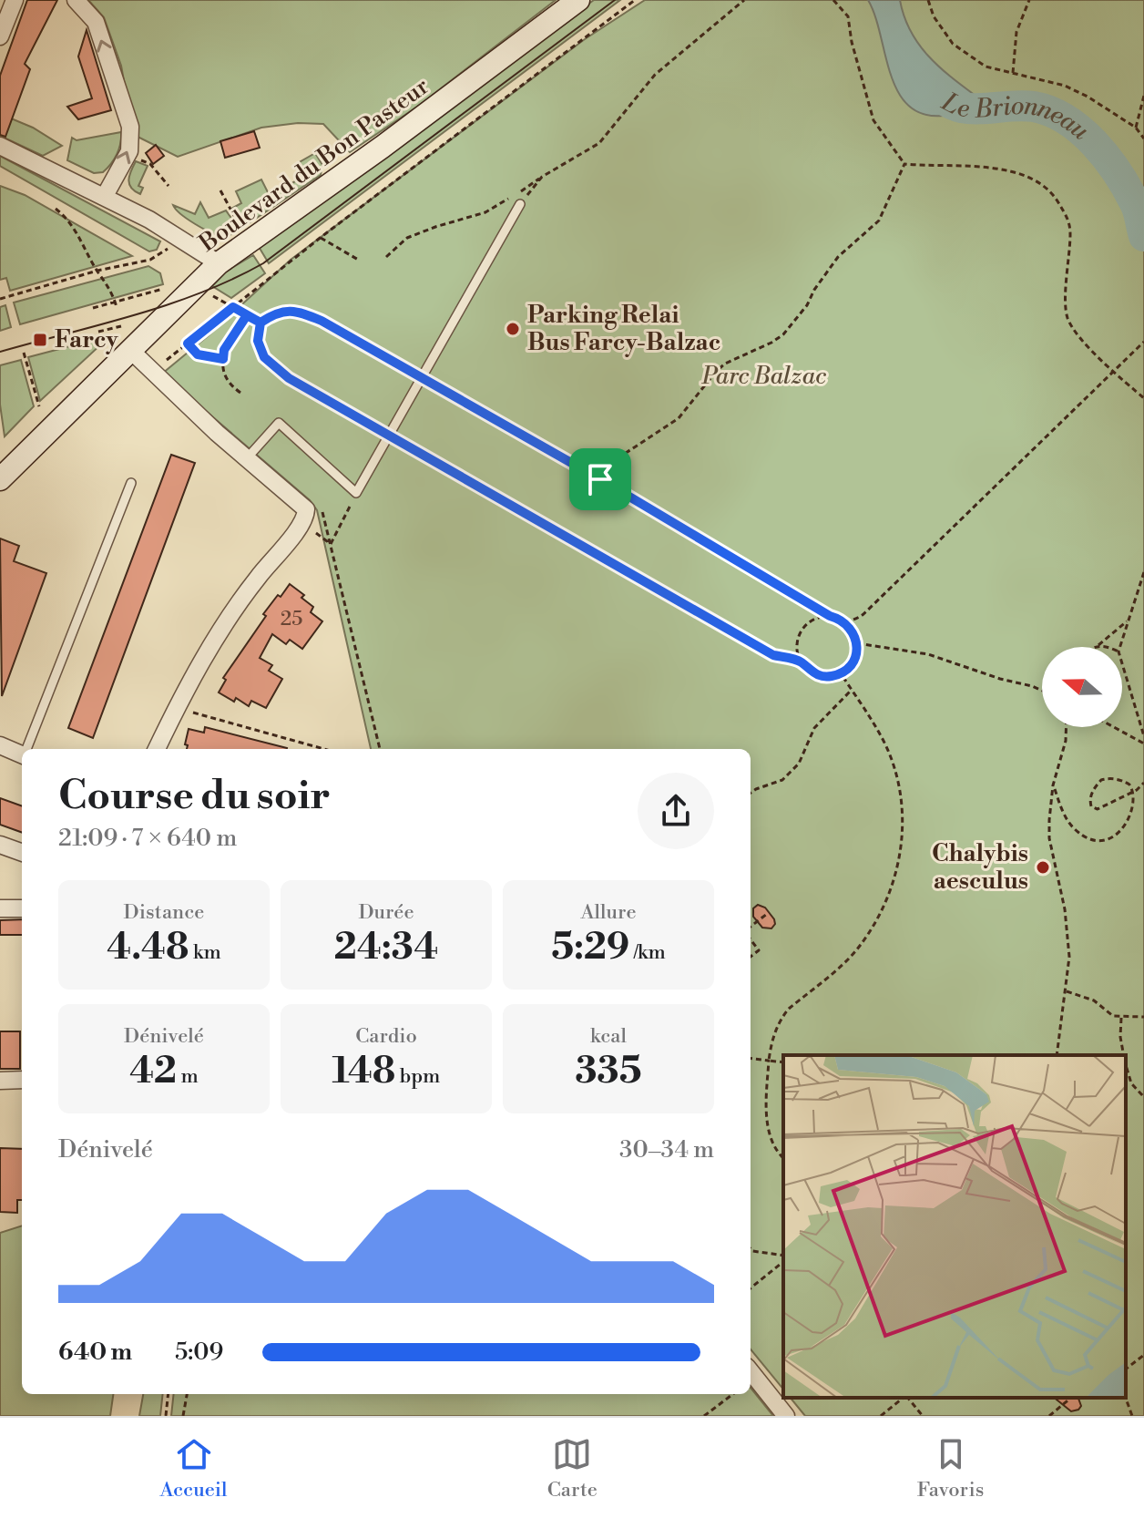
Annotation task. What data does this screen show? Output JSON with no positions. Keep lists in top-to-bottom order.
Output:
{
  "streets": {
    "street": ["Boulevard du Bon Pasteur"]
  },
  "water": ["Le Brionneau"],
  "parks": ["Parc Balzac"],
  "places": {
    "other": ["Parking Relai Bus Farcy-Balzac", "Chalybis aesculus"],
    "transit": ["Farcy"]
  },
  "house_numbers": ["25"],
  "north": "left",
  "page": {
    "heading": ["Course du soir", "21:09 · 7 × 640 m"],
    "stats": [
      ["Distance", "4.48 km"],
      ["Durée", "24:34"],
      ["Allure", "5:29 /km"],
      ["Dénivelé", "42 m"],
      ["Cardio", "148 bpm"],
      ["kcal", "335"]
    ],
    "chart": ["Dénivelé", "30–34 m"],
    "list": [
      {
        "name": "640 m",
        "note": "5:09"
      }
    ],
    "tabs": ["Accueil", "Carte", "Favoris"]
  }
}
